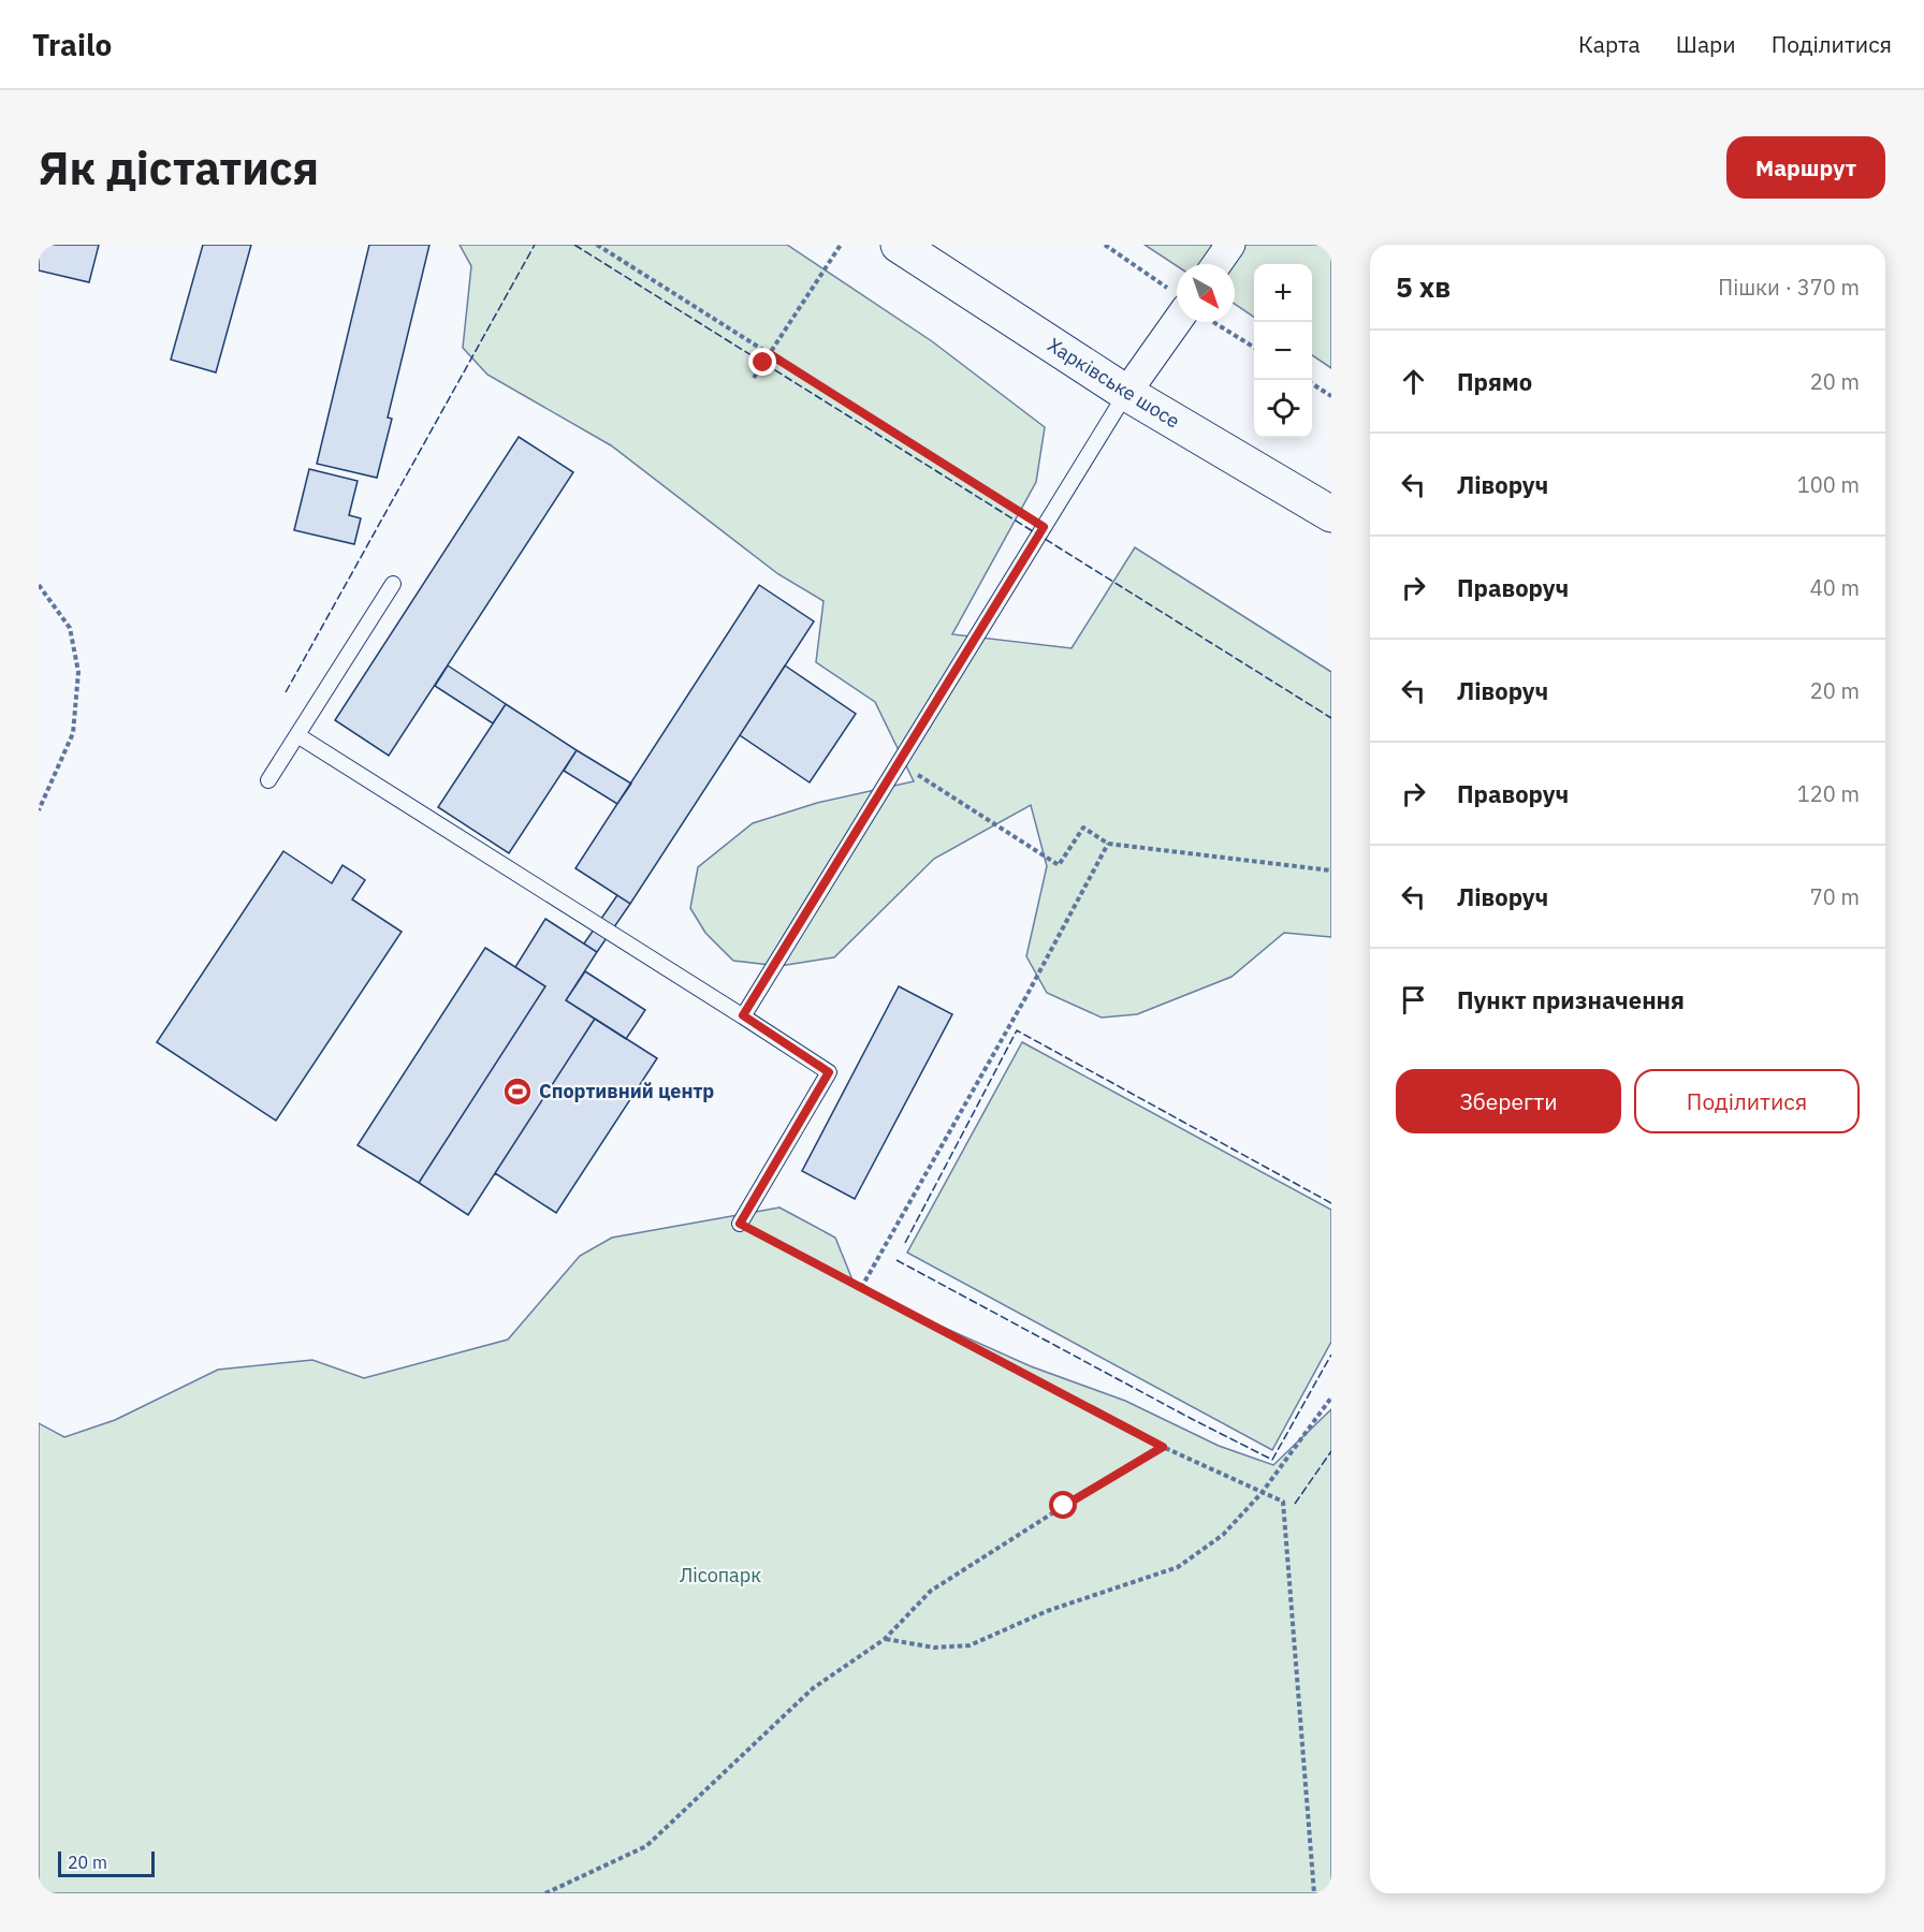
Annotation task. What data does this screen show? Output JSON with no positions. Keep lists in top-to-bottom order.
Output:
{
  "streets": {
    "main road": ["Харківське шосе"]
  },
  "parks": ["Лісопарк"],
  "places": {
    "sports": ["Спортивний центр"]
  },
  "scale_bar": "20 m",
  "north": "bottom right",
  "page": {
    "header": "Trailo",
    "nav": ["Карта", "Шари", "Поділитися"],
    "buttons": [
      "Маршрут",
      ["Зберегти", "Поділитися"]
    ],
    "title": "Як дістатися",
    "heading": ["5 хв", "Пішки · 370 m"],
    "map_buttons": ["+", "−"],
    "list": [
      ["Прямо", "20 m"],
      ["Ліворуч", "100 m"],
      ["Праворуч", "40 m"],
      ["Ліворуч", "20 m"],
      ["Праворуч", "120 m"],
      ["Ліворуч", "70 m"],
      "Пункт призначення"
    ],
    "scale": "20 m"
  }
}
